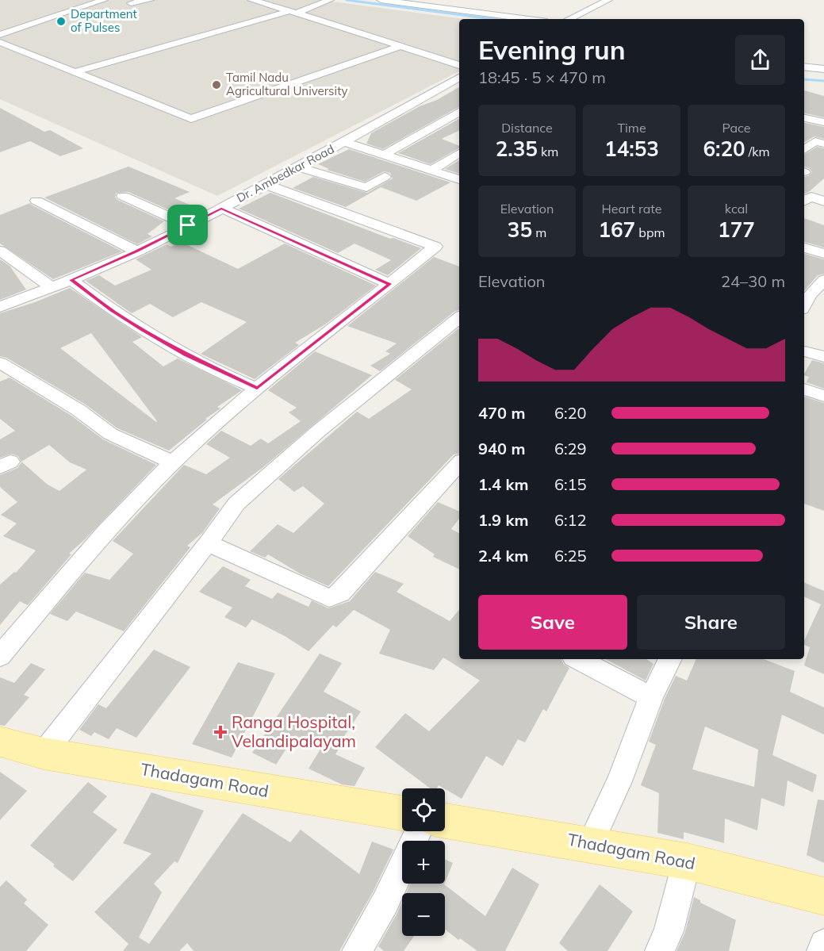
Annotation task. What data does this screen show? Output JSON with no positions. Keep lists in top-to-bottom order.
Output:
{
  "streets": {
    "main road": ["Thadagam Road"],
    "street": ["Dr. Ambedkar Road"]
  },
  "places": {
    "other": ["Department of Pulses", "Tamil Nadu Agricultural University"],
    "health": ["Ranga Hospital, Velandipalayam"]
  },
  "page": {
    "heading": ["Evening run", "18:45 · 5 × 470 m"],
    "stats": [
      ["Distance", "2.35 km"],
      ["Time", "14:53"],
      ["Pace", "6:20 /km"],
      ["Elevation", "35 m"],
      ["Heart rate", "167 bpm"],
      ["kcal", "177"]
    ],
    "chart": ["Elevation", "24–30 m"],
    "list": [
      {
        "name": "470 m",
        "note": "6:20"
      },
      {
        "name": "940 m",
        "note": "6:29"
      },
      {
        "name": "1.4 km",
        "note": "6:15"
      },
      {
        "name": "1.9 km",
        "note": "6:12"
      },
      {
        "name": "2.4 km",
        "note": "6:25"
      }
    ],
    "buttons": ["Save", "Share"],
    "map_buttons": ["+", "−"]
  }
}
